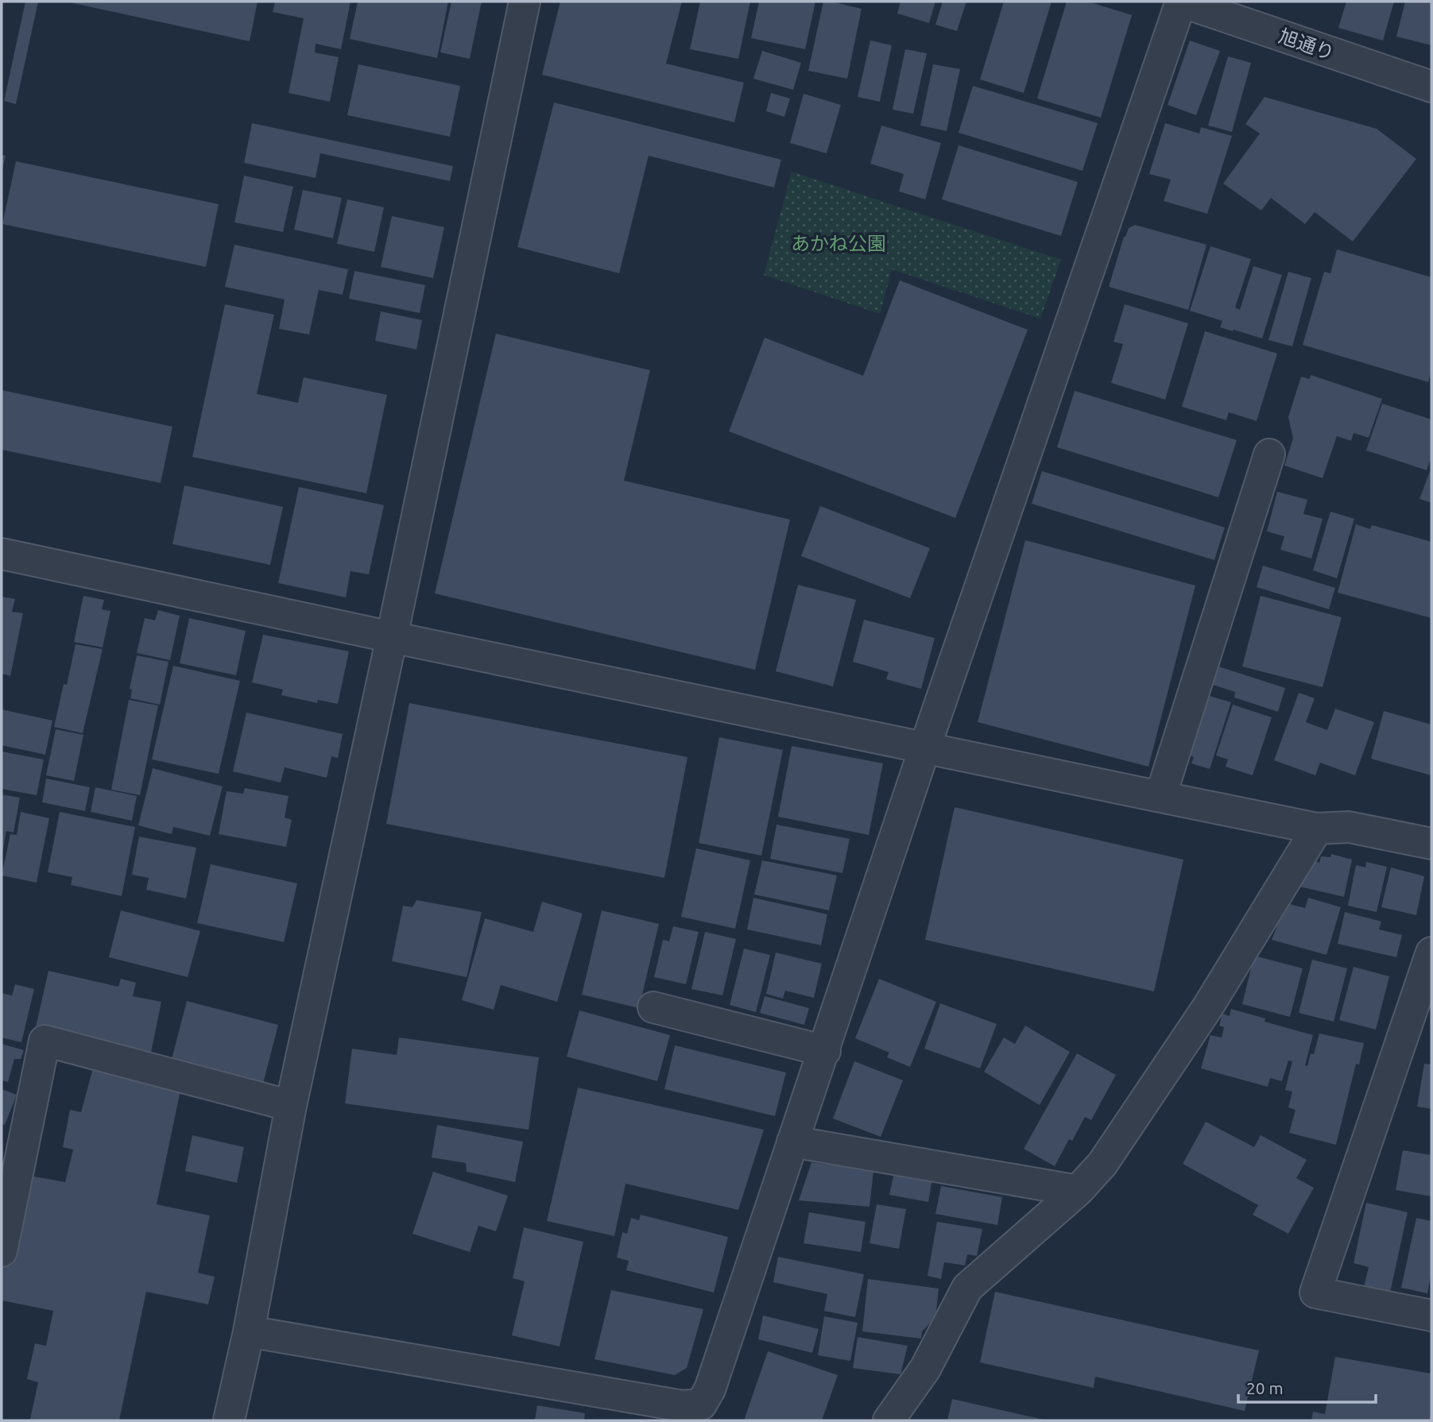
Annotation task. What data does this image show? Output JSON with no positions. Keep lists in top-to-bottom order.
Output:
{
  "streets": {
    "street": ["旭通り"]
  },
  "parks": ["あかね公園"],
  "scale_bar": "20 m"
}
